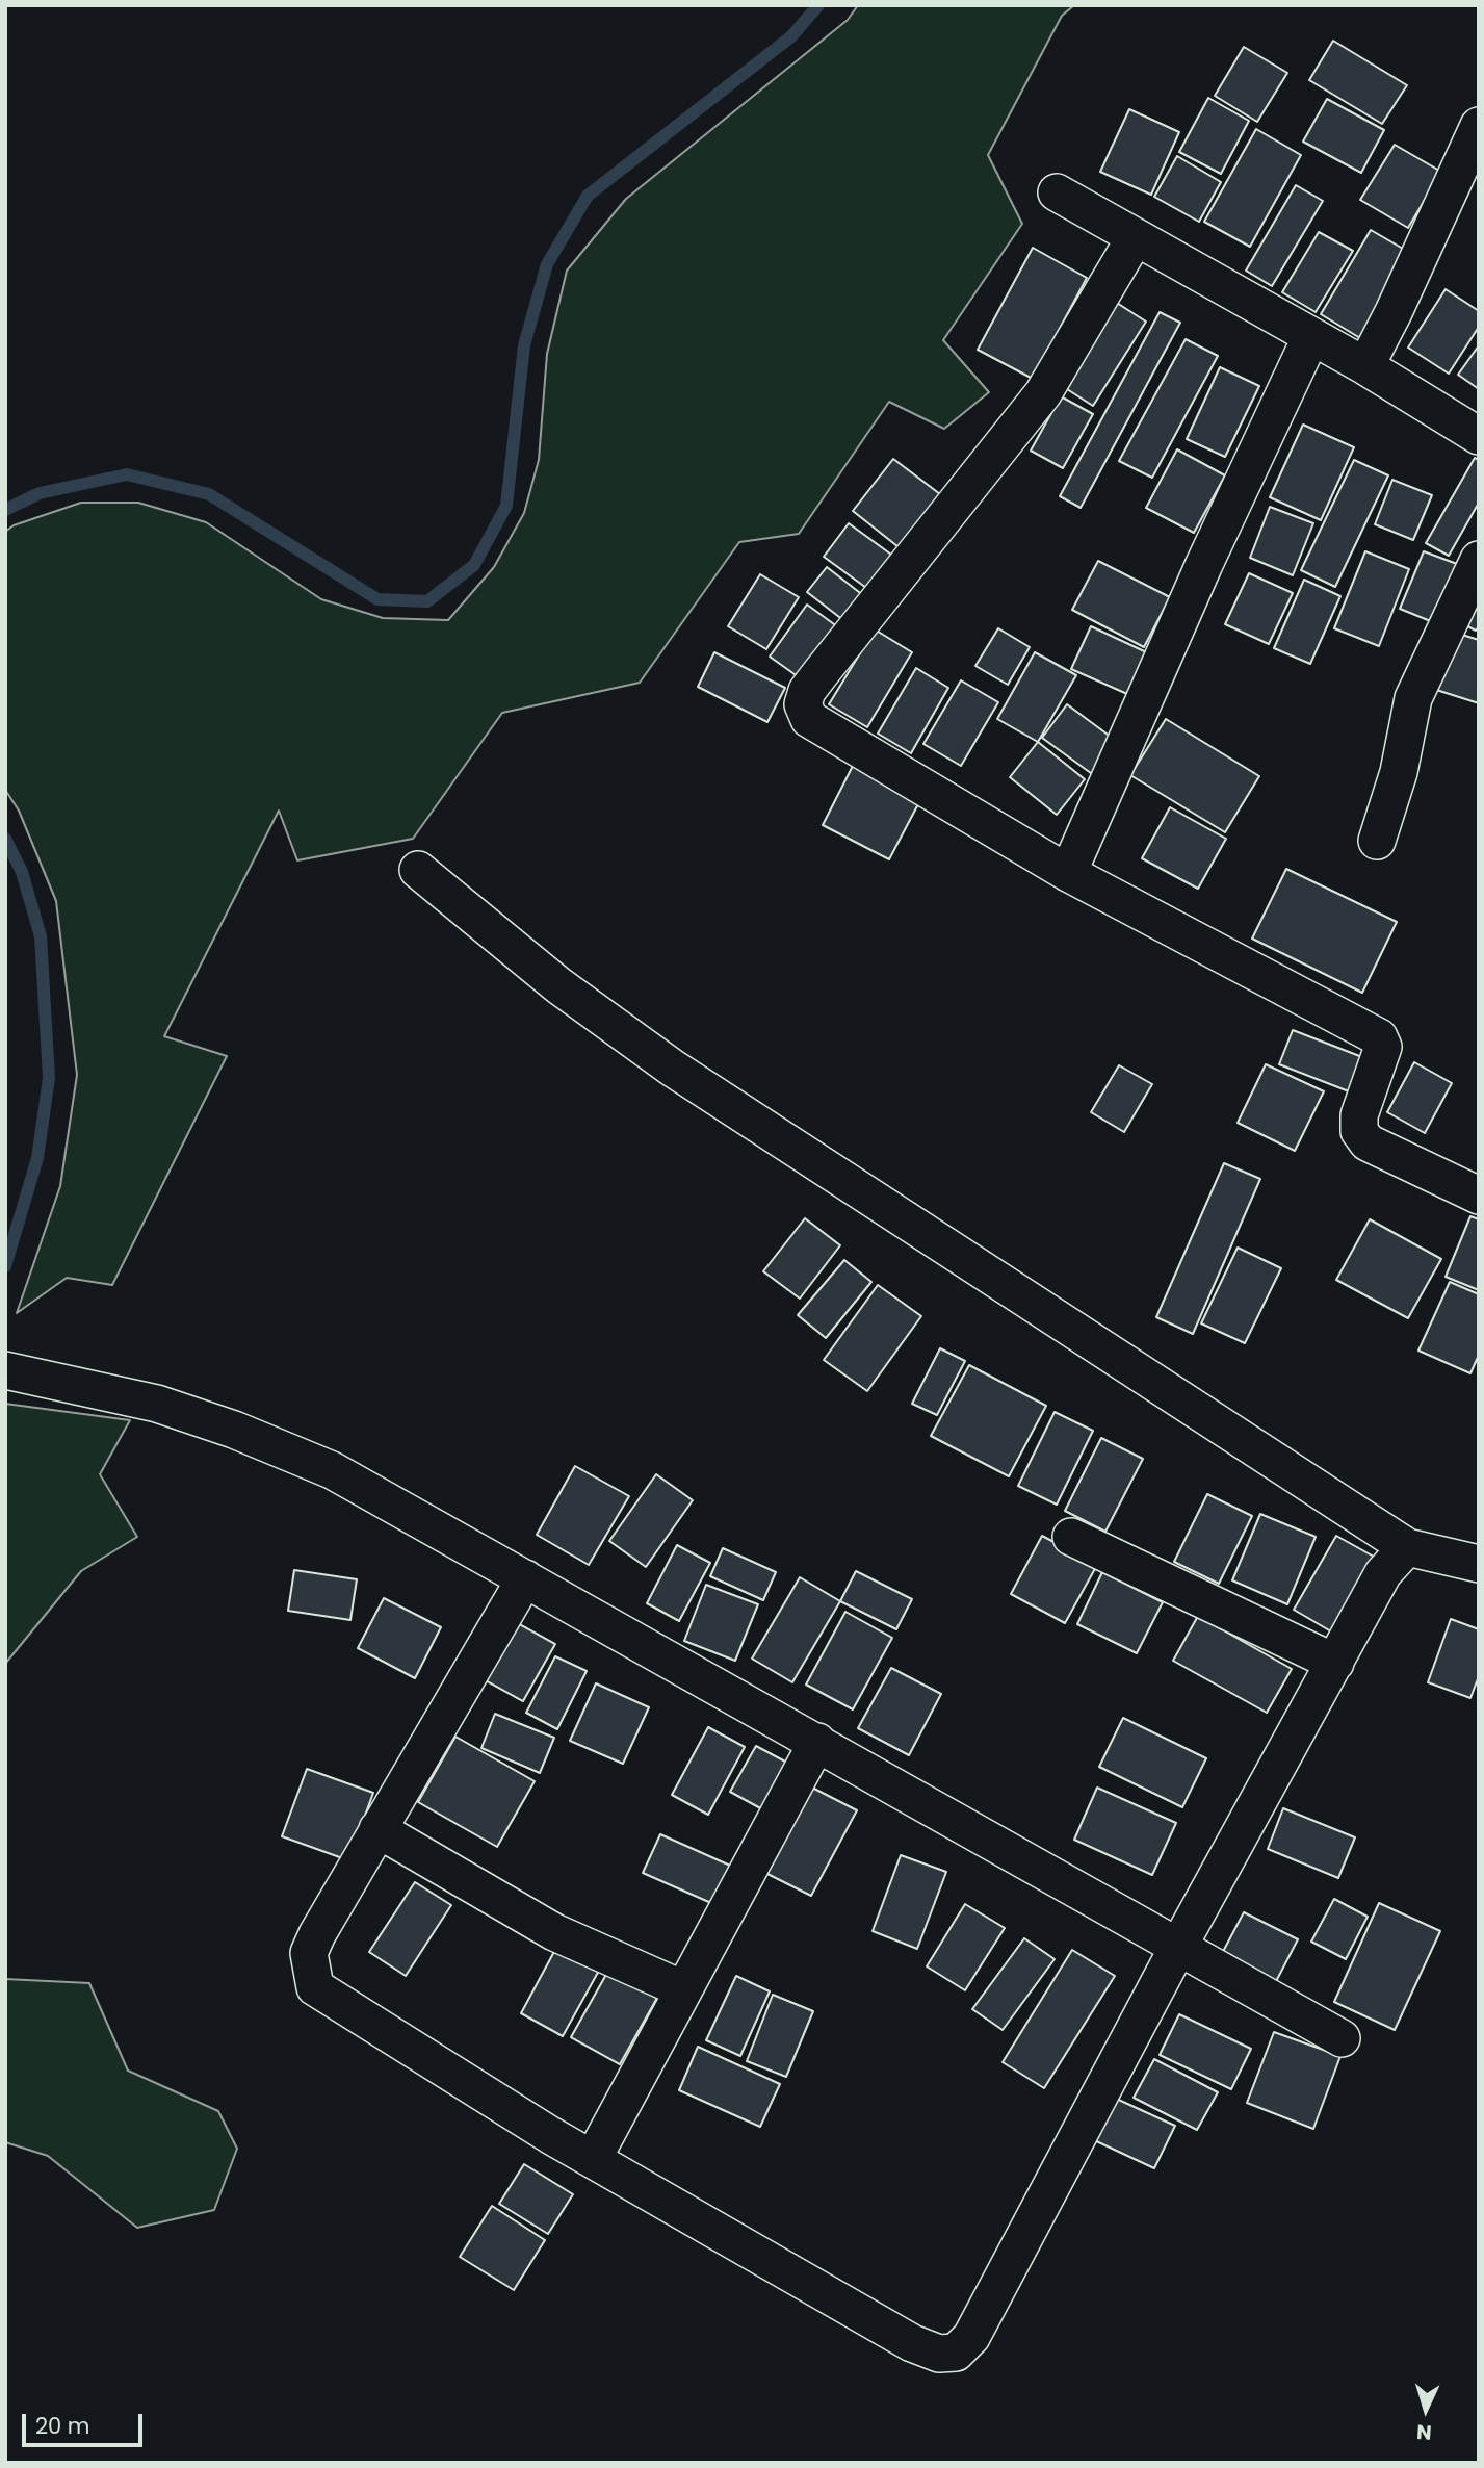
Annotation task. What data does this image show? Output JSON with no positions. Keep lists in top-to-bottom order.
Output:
{
  "scale_bar": "20 m",
  "north": "bottom"
}
